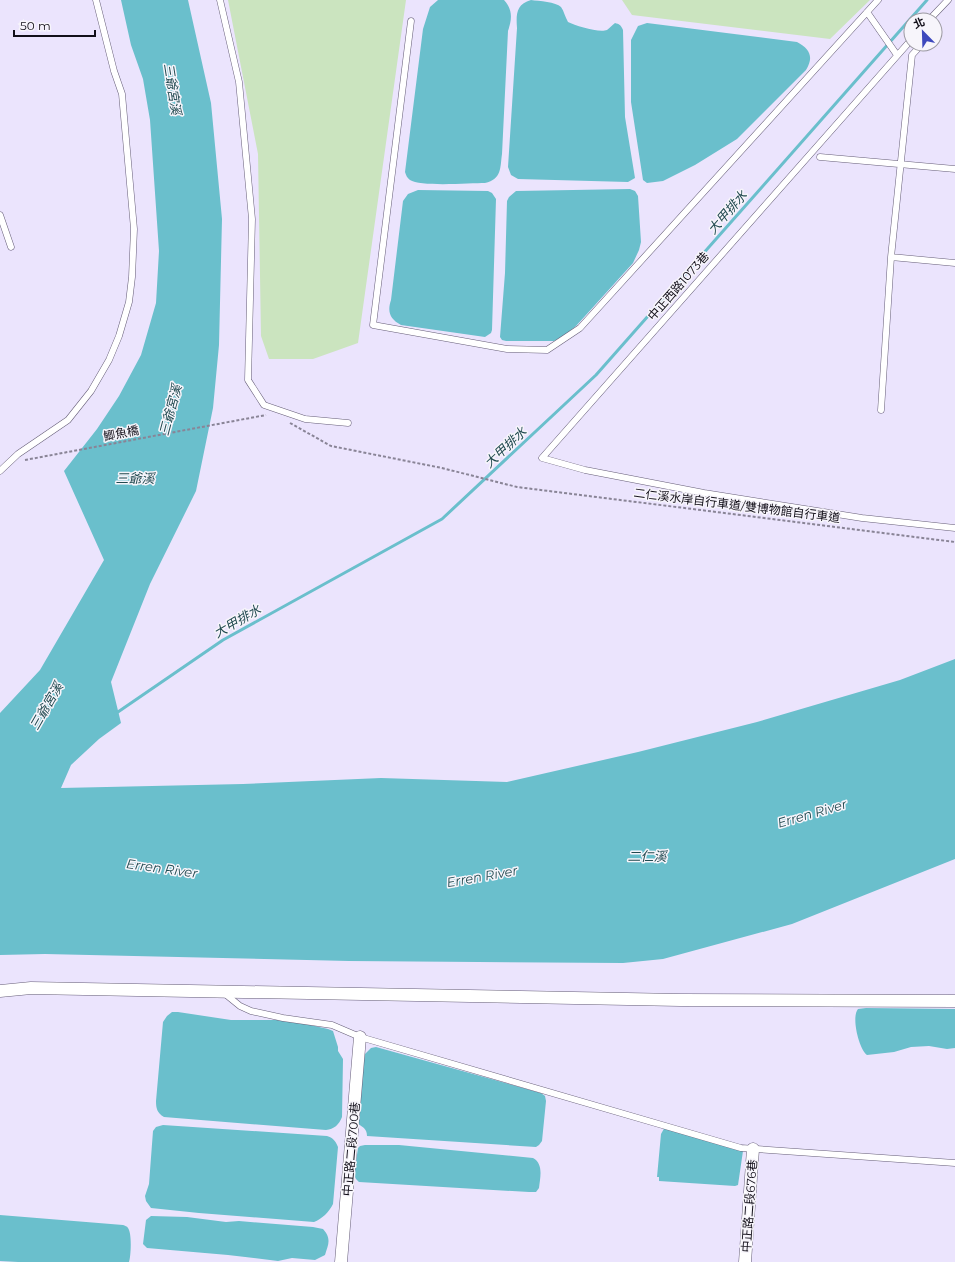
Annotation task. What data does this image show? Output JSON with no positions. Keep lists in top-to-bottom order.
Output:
{
  "streets": {
    "street": ["中正路二段700巷", "中正路二段676巷"],
    "lane": ["中正西路1073巷"],
    "path": ["鯽魚橋", "二仁溪水岸自行車道/雙博物館自行車道"]
  },
  "water": [
    "三爺宮溪",
    "大甲排水",
    "三爺溪",
    "Erren River",
    "二仁溪"
  ],
  "scale_bar": "50 m",
  "north": "top left"
}
